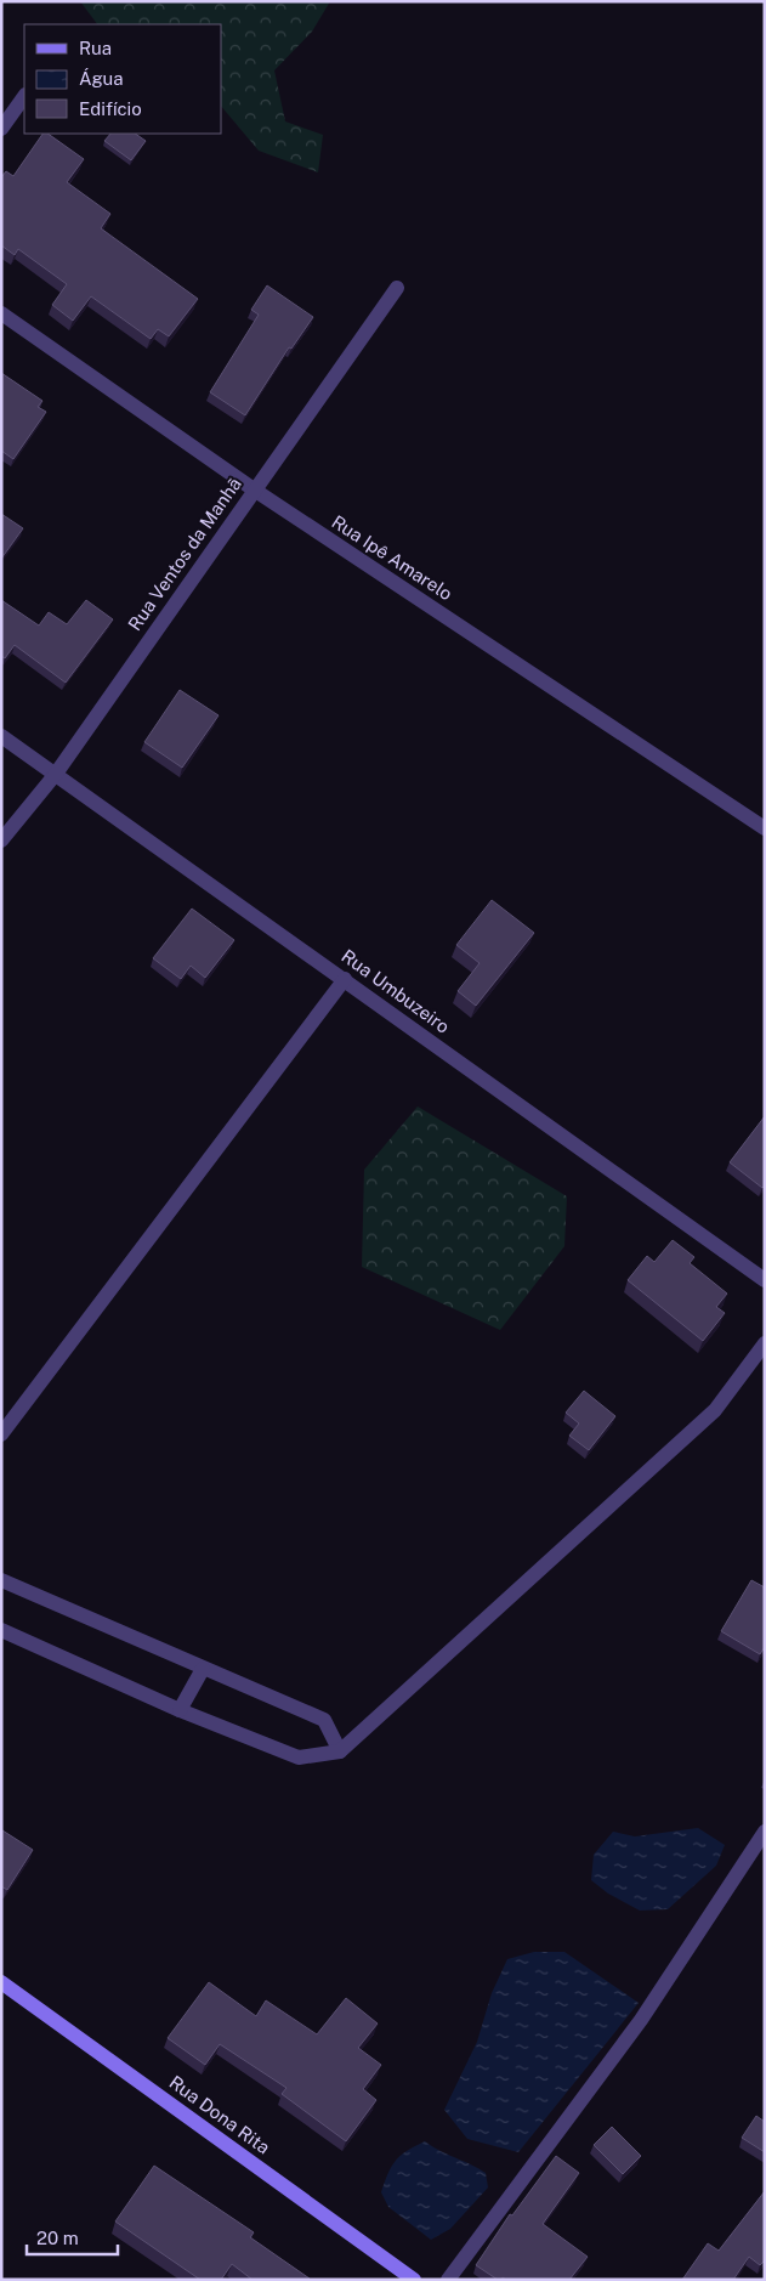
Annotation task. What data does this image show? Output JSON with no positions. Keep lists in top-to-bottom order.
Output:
{
  "streets": {
    "main road": ["Rua Dona Rita"],
    "street": ["Rua Ventos da Manhã", "Rua Ipê Amarelo", "Rua Umbuzeiro"]
  },
  "crossings": [
    ["Rua Ventos da Manhã", "Rua Ipê Amarelo"],
    ["Rua Ventos da Manhã", "Rua Umbuzeiro"]
  ],
  "legend": ["Rua", "Água", "Edifício"],
  "scale_bar": "20 m"
}
